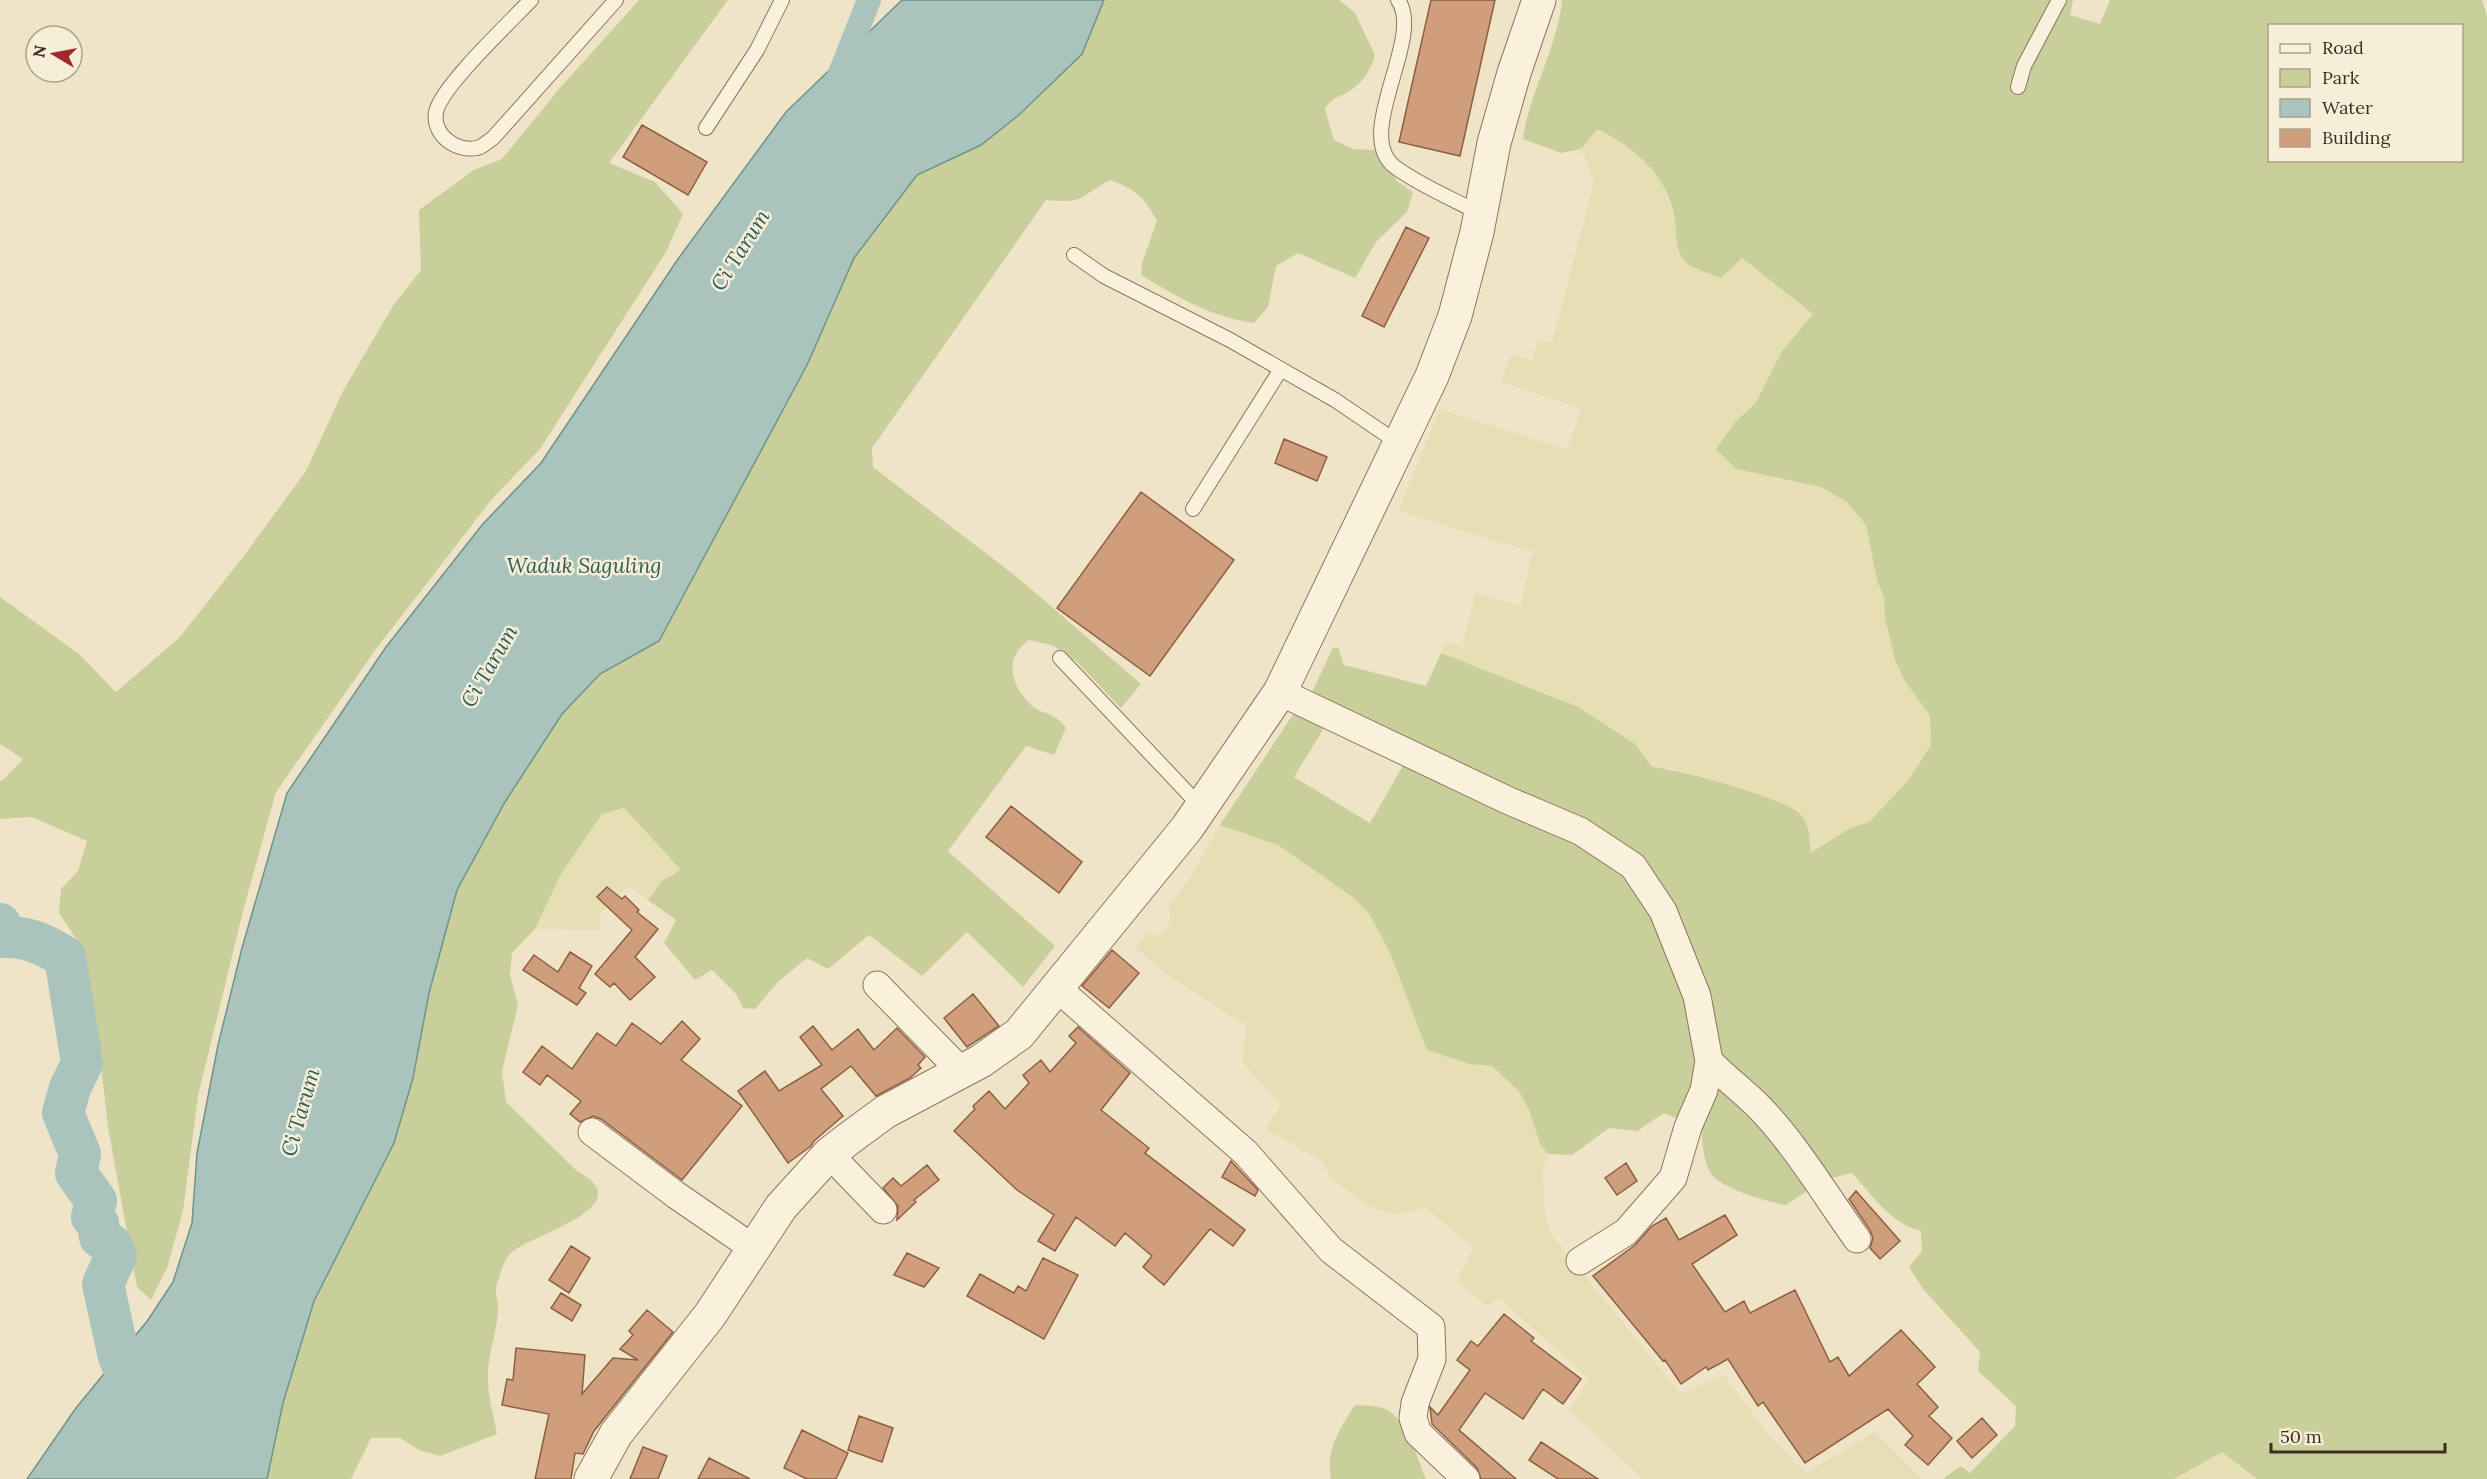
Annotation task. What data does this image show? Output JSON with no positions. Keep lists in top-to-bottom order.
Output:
{
  "water": ["Ci Tarum", "Waduk Saguling"],
  "legend": [
    "Road",
    "Park",
    "Water",
    "Building"
  ],
  "scale_bar": "50 m",
  "north": "left"
}
